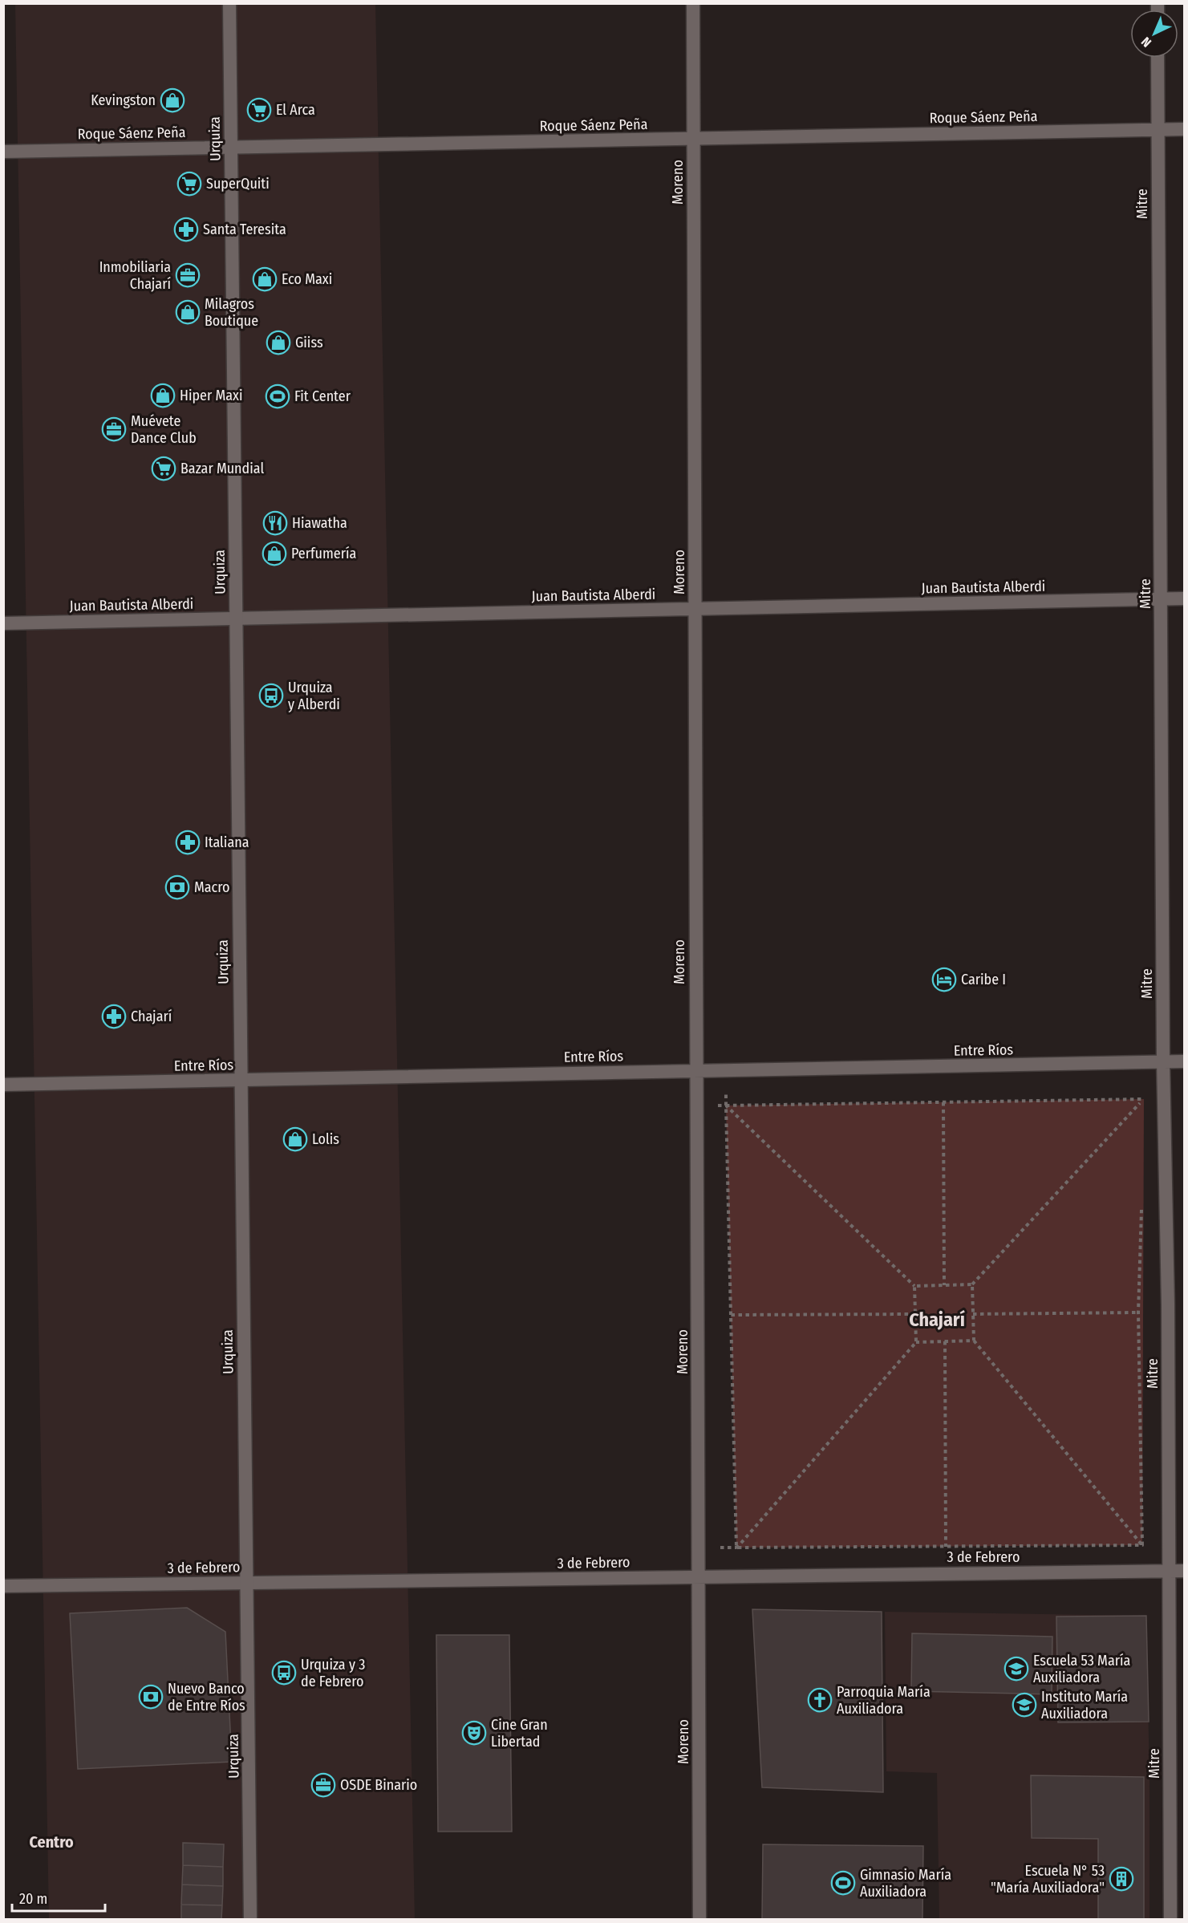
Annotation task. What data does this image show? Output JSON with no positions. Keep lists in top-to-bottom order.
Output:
{
  "streets": {
    "street": [
      "Roque Sáenz Peña",
      "Urquiza",
      "Moreno",
      "Mitre",
      "Juan Bautista Alberdi",
      "Entre Ríos",
      "3 de Febrero"
    ]
  },
  "crossings": [
    ["Roque Sáenz Peña", "Urquiza"],
    ["Roque Sáenz Peña", "Moreno"],
    ["Roque Sáenz Peña", "Mitre"],
    ["Urquiza", "Juan Bautista Alberdi"],
    ["Urquiza", "Entre Ríos"],
    ["Urquiza", "3 de Febrero"],
    ["Moreno", "Juan Bautista Alberdi"],
    ["Moreno", "Entre Ríos"],
    ["Moreno", "3 de Febrero"],
    ["Mitre", "Juan Bautista Alberdi"],
    ["Mitre", "Entre Ríos"],
    ["Mitre", "3 de Febrero"]
  ],
  "districts": ["Chajarí", "Centro"],
  "places": {
    "shop": [
      "Kevingston",
      "Eco Maxi",
      "Milagros Boutique",
      "Giiss",
      "Hiper Maxi",
      "Perfumería",
      "Lolis"
    ],
    "supermarket": ["El Arca", "SuperQuiti", "Bazar Mundial"],
    "pharmacy": ["Santa Teresita", "Italiana", "Chajarí"],
    "office": ["Inmobiliaria Chajarí", "Muévete Dance Club", "OSDE Binario"],
    "sports": ["Fit Center", "Gimnasio María Auxiliadora"],
    "restaurant": ["Hiawatha"],
    "bus stop": ["Urquiza y Alberdi", "Urquiza y 3 de Febrero"],
    "bank": ["Macro", "Nuevo Banco de Entre Ríos"],
    "hotel": ["Caribe I"],
    "school or university": ["Escuela 53 María Auxiliadora", "Instituto María Auxiliadora"],
    "church": ["Parroquia María Auxiliadora"],
    "theatre": ["Cine Gran Libertad"],
    "building": ["Escuela N° 53 \"María Auxiliadora\""]
  },
  "scale_bar": "20 m",
  "north": "bottom left"
}
